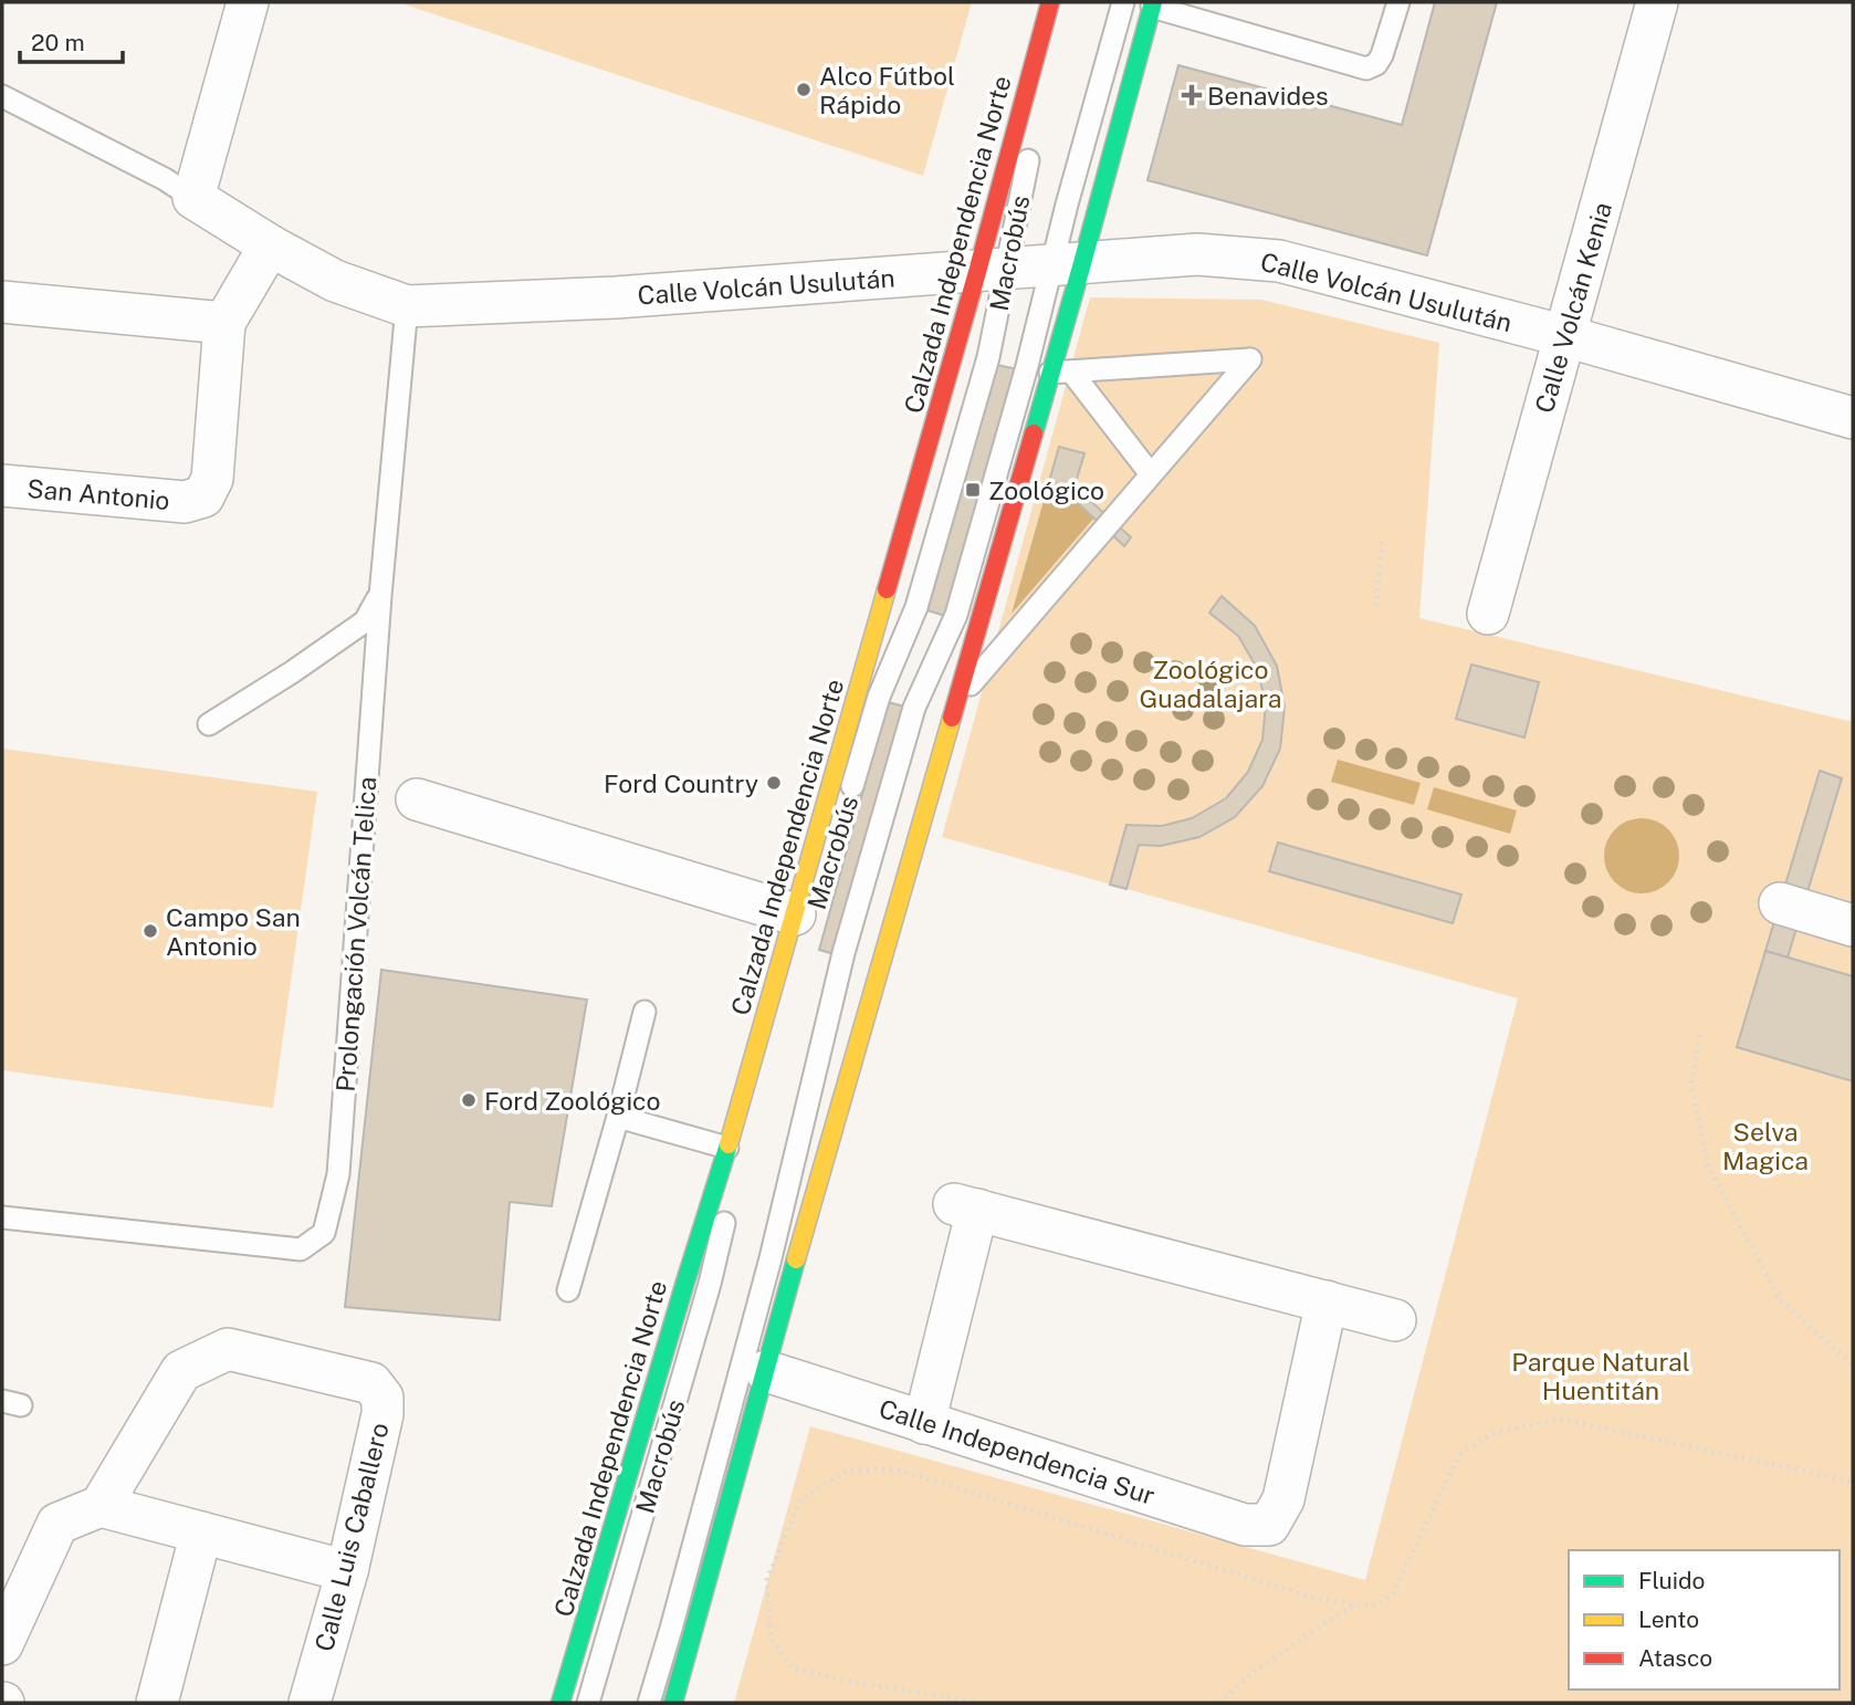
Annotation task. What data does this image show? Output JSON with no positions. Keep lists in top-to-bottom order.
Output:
{
  "streets": {
    "street": [
      "Calzada Independencia Norte",
      "Calle Volcán Usulután",
      "Calle Volcán Kenia",
      "San Antonio",
      "Calle Independencia Sur",
      "Calle Luis Caballero"
    ],
    "lane": ["Macrobús", "Prolongación Volcán Telica"]
  },
  "crossings": [
    ["Calzada Independencia Norte", "Macrobús"],
    ["Calzada Independencia Norte", "Calle Volcán Usulután"],
    ["Macrobús", "Calle Volcán Usulután"],
    ["Calle Volcán Usulután", "Calle Volcán Kenia"],
    ["Calle Volcán Usulután", "San Antonio"],
    ["Calle Volcán Usulután", "Prolongación Volcán Telica"]
  ],
  "parks": ["Zoológico Guadalajara", "Selva Magica", "Parque Natural Huentitán"],
  "places": {
    "other": [
      "Alco Fútbol Rápido",
      "Ford Country",
      "Campo San Antonio",
      "Ford Zoológico"
    ],
    "health": ["Benavides"],
    "transit": ["Zoológico"]
  },
  "legend": ["Fluido", "Lento", "Atasco"],
  "scale_bar": "20 m"
}
